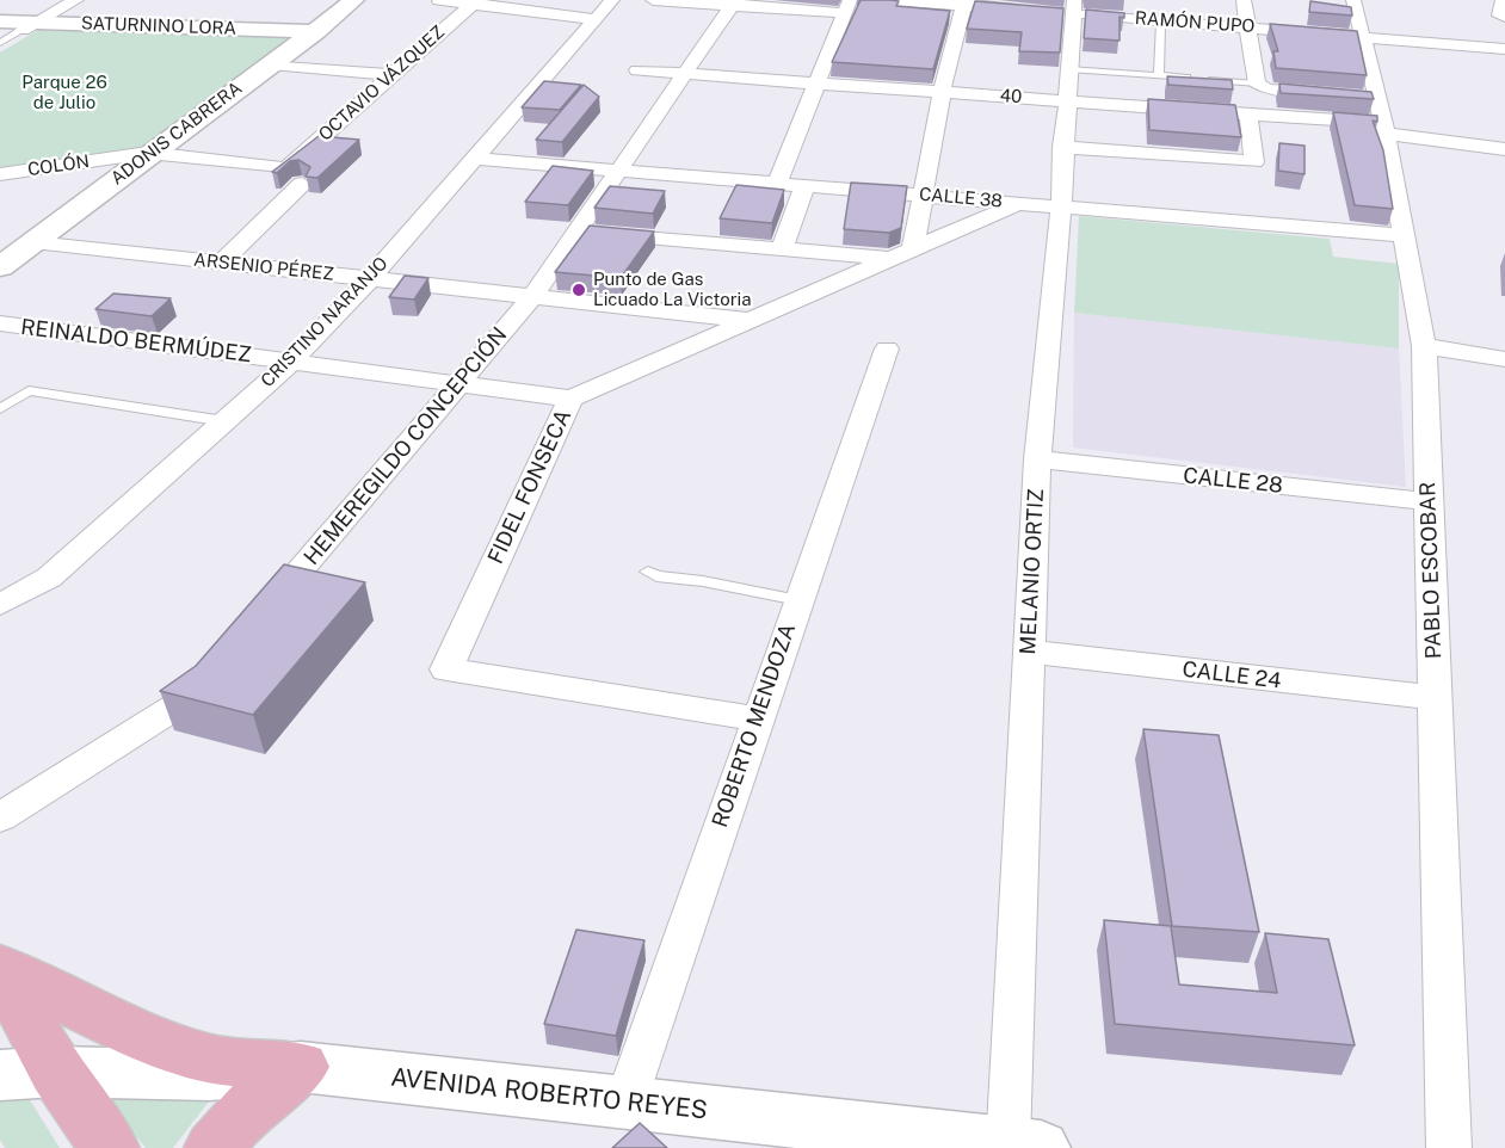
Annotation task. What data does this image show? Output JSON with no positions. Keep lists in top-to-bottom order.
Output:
{
  "streets": {
    "street": [
      "RAMÓN PUPO",
      "SATURNINO LORA",
      "OCTAVIO VÁZQUEZ",
      "40",
      "ADONIS CABRERA",
      "COLÓN",
      "CALLE 38",
      "ARSENIO PÉREZ",
      "CRISTINO NARANJO",
      "REINALDO BERMÚDEZ",
      "HEMEREGILDO CONCEPCIÓN",
      "CALLE 28",
      "FIDEL FONSECA",
      "PABLO ESCOBAR",
      "MELANIO ORTIZ",
      "CALLE 24",
      "ROBERTO MENDOZA",
      "AVENIDA ROBERTO REYES"
    ]
  },
  "crossings": [
    ["RAMÓN PUPO", "PABLO ESCOBAR"],
    ["RAMÓN PUPO", "MELANIO ORTIZ"],
    ["SATURNINO LORA", "ADONIS CABRERA"],
    ["OCTAVIO VÁZQUEZ", "COLÓN"],
    ["40", "HEMEREGILDO CONCEPCIÓN"],
    ["40", "PABLO ESCOBAR"],
    ["40", "MELANIO ORTIZ"],
    ["ADONIS CABRERA", "COLÓN"],
    ["ADONIS CABRERA", "ARSENIO PÉREZ"],
    ["CALLE 38", "CRISTINO NARANJO"],
    ["CALLE 38", "HEMEREGILDO CONCEPCIÓN"],
    ["CALLE 38", "FIDEL FONSECA"],
    ["CALLE 38", "PABLO ESCOBAR"],
    ["CALLE 38", "MELANIO ORTIZ"],
    ["ARSENIO PÉREZ", "CRISTINO NARANJO"],
    ["ARSENIO PÉREZ", "HEMEREGILDO CONCEPCIÓN"],
    ["ARSENIO PÉREZ", "FIDEL FONSECA"],
    ["CRISTINO NARANJO", "REINALDO BERMÚDEZ"],
    ["REINALDO BERMÚDEZ", "HEMEREGILDO CONCEPCIÓN"],
    ["REINALDO BERMÚDEZ", "FIDEL FONSECA"],
    ["CALLE 28", "PABLO ESCOBAR"],
    ["CALLE 28", "MELANIO ORTIZ"],
    ["FIDEL FONSECA", "ROBERTO MENDOZA"],
    ["PABLO ESCOBAR", "CALLE 24"],
    ["MELANIO ORTIZ", "CALLE 24"],
    ["MELANIO ORTIZ", "AVENIDA ROBERTO REYES"],
    ["ROBERTO MENDOZA", "AVENIDA ROBERTO REYES"]
  ],
  "parks": ["Parque 26 de Julio"],
  "places": ["Punto de Gas Licuado La Victoria"]
}
